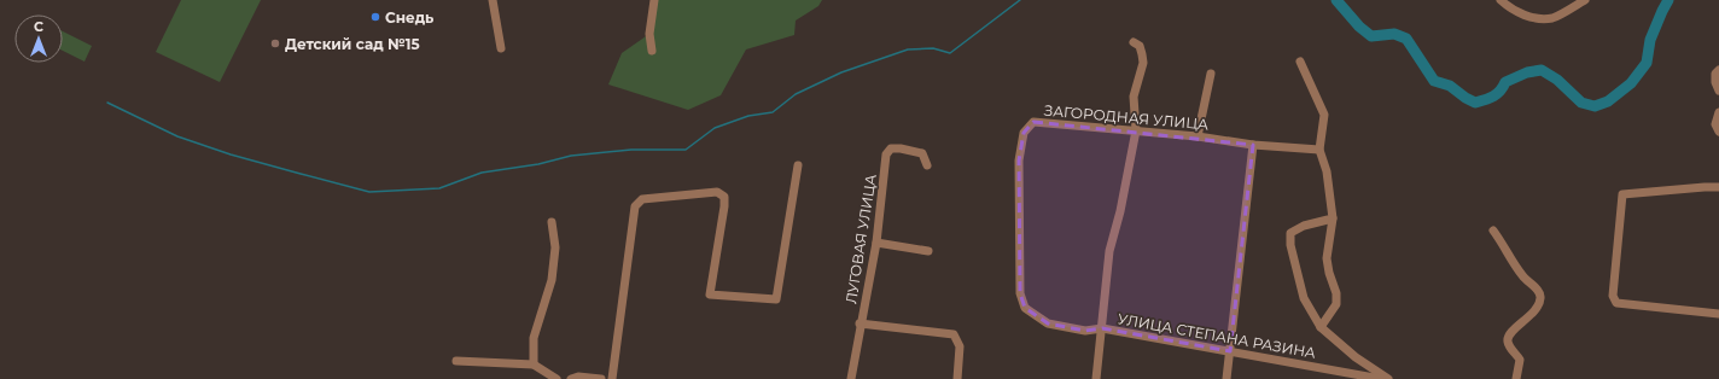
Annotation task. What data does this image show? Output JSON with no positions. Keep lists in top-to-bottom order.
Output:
{
  "streets": {
    "street": ["ЗАГОРОДНАЯ УЛИЦА", "ЛУГОВАЯ УЛИЦА", "УЛИЦА СТЕПАНА РАЗИНА"]
  },
  "crossings": [
    ["ЗАГОРОДНАЯ УЛИЦА", "УЛИЦА СТЕПАНА РАЗИНА"]
  ],
  "places": ["Снедь", "Детский сад №15"],
  "north": "top"
}
